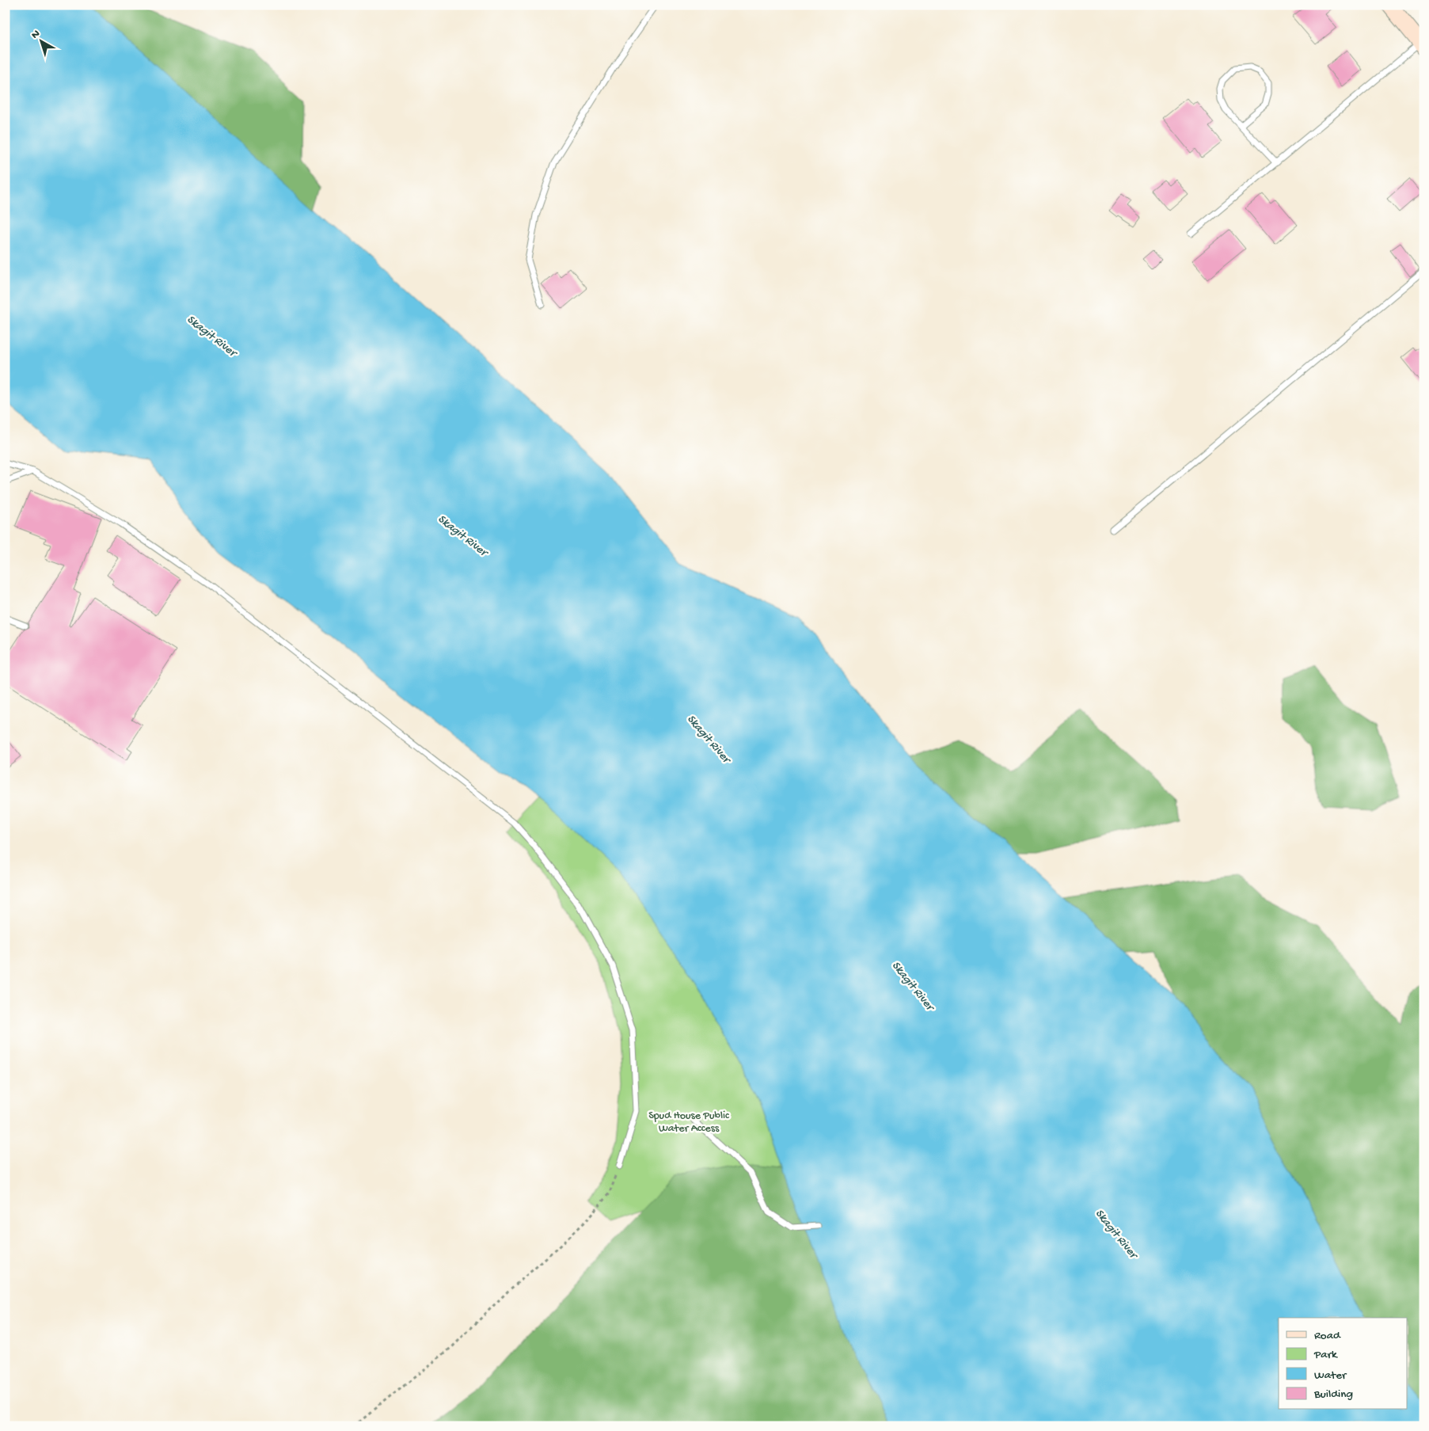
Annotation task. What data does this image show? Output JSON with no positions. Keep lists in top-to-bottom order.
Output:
{
  "water": ["Skagit River"],
  "parks": ["Spud House Public Water Access"],
  "legend": [
    "Road",
    "Park",
    "Water",
    "Building"
  ],
  "north": "top left"
}
